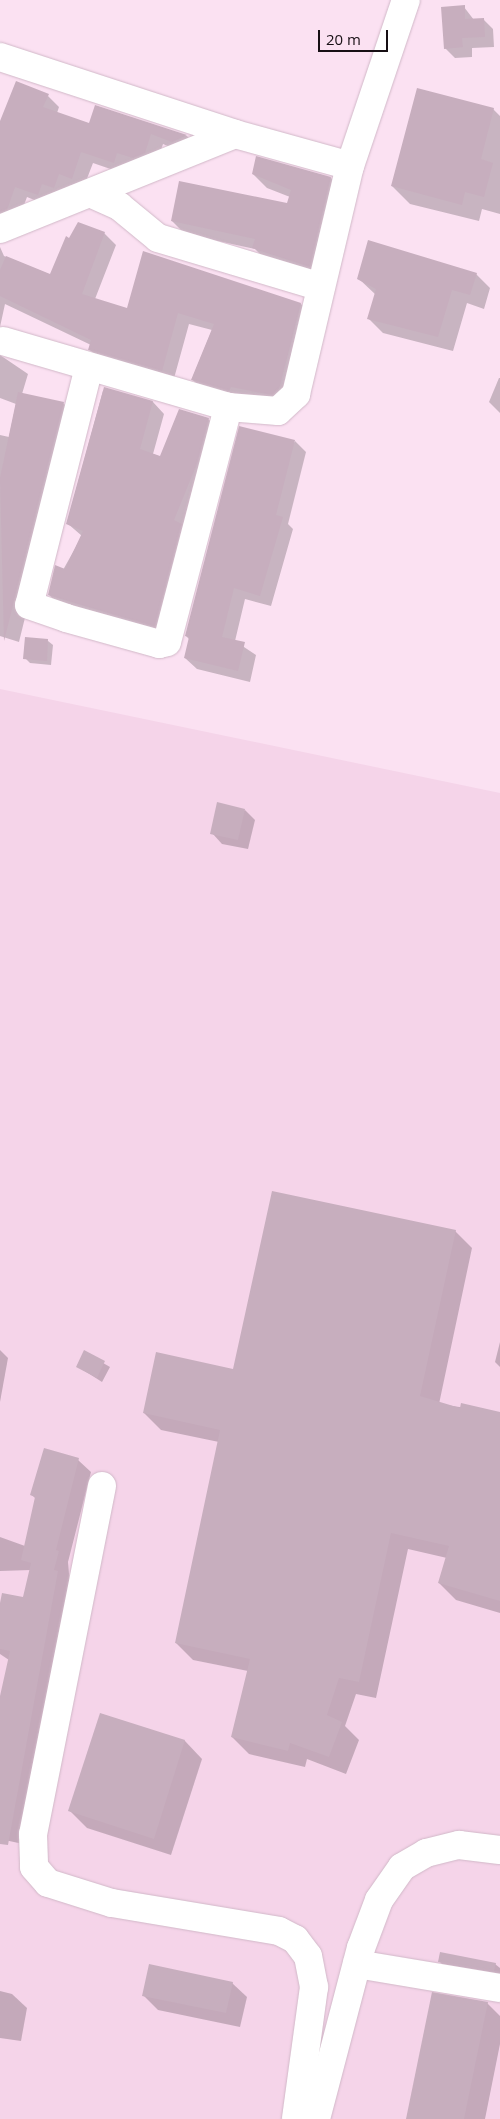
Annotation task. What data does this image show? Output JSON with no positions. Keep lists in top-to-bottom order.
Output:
{
  "scale_bar": "20 m"
}
